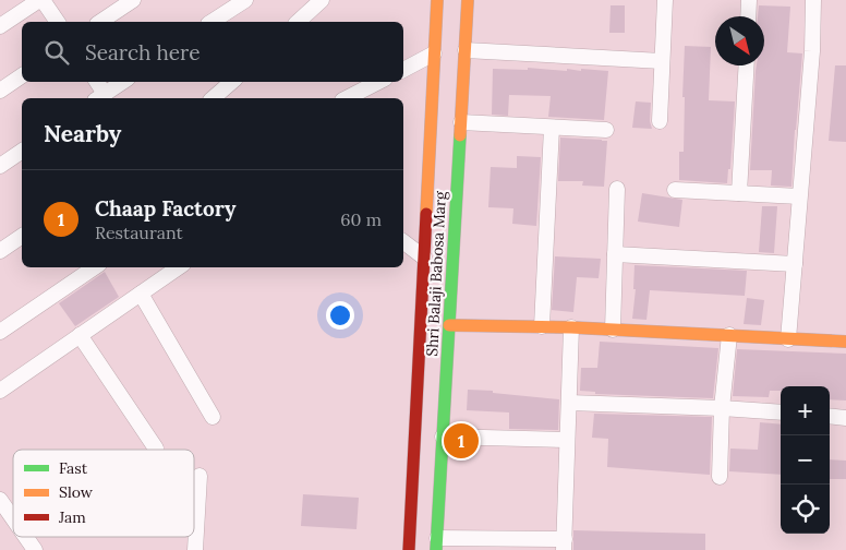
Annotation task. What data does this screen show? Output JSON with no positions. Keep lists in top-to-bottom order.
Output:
{
  "streets": {
    "street": ["Shri Balaji Babosa Marg"]
  },
  "legend": ["Fast", "Slow", "Jam"],
  "north": "bottom right",
  "page": {
    "search": "Search here",
    "heading": "Nearby",
    "list": [
      {
        "mark": "1",
        "name": "Chaap Factory",
        "note": "Restaurant",
        "value": "60 m"
      }
    ],
    "map_buttons": ["+", "−"],
    "pins": "1"
  }
}
